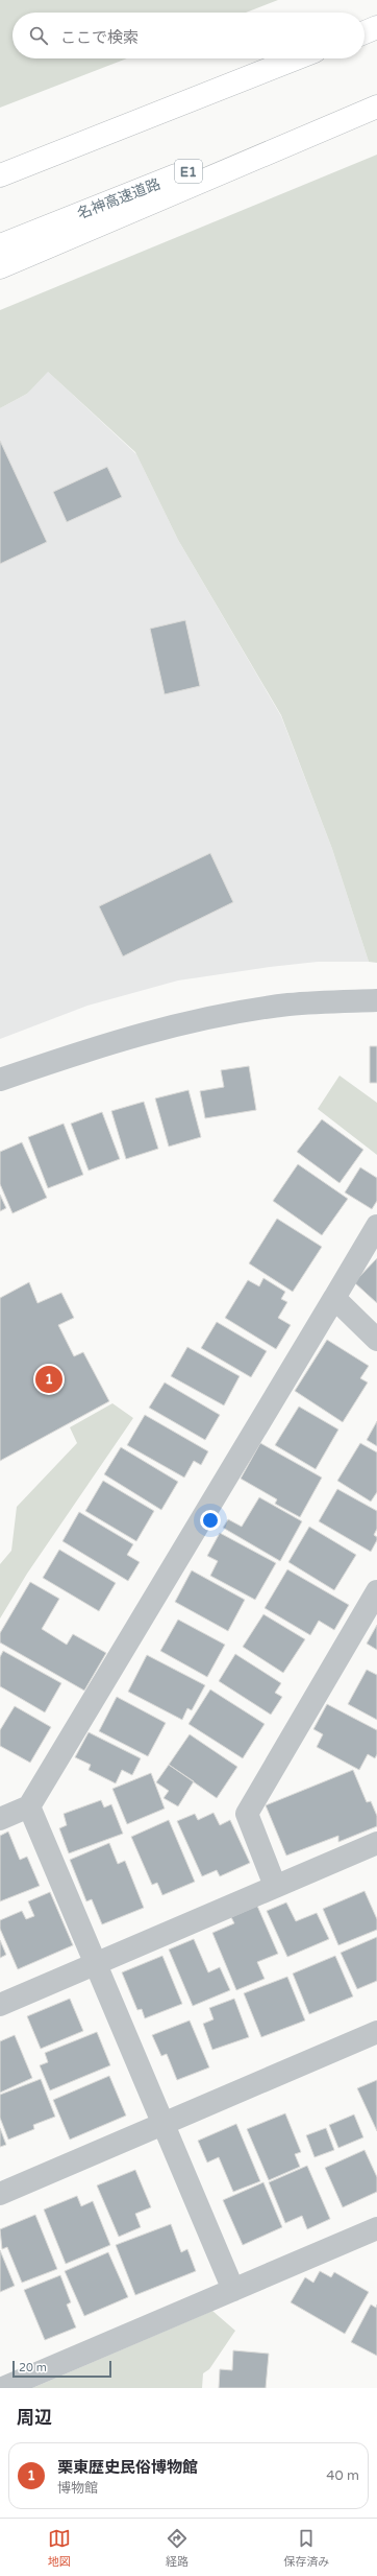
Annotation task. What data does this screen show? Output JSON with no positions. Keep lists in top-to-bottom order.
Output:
{
  "streets": {
    "highway": ["E1", "名神高速道路"]
  },
  "scale_bar": "20 m",
  "page": {
    "search": "ここで検索",
    "pins": "1",
    "scale": "20 m",
    "heading": "周辺",
    "list": [
      {
        "mark": "1",
        "name": "栗東歴史民俗博物館",
        "note": "博物館",
        "value": "40 m"
      }
    ],
    "nav": ["地図", "経路", "保存済み"]
  }
}
